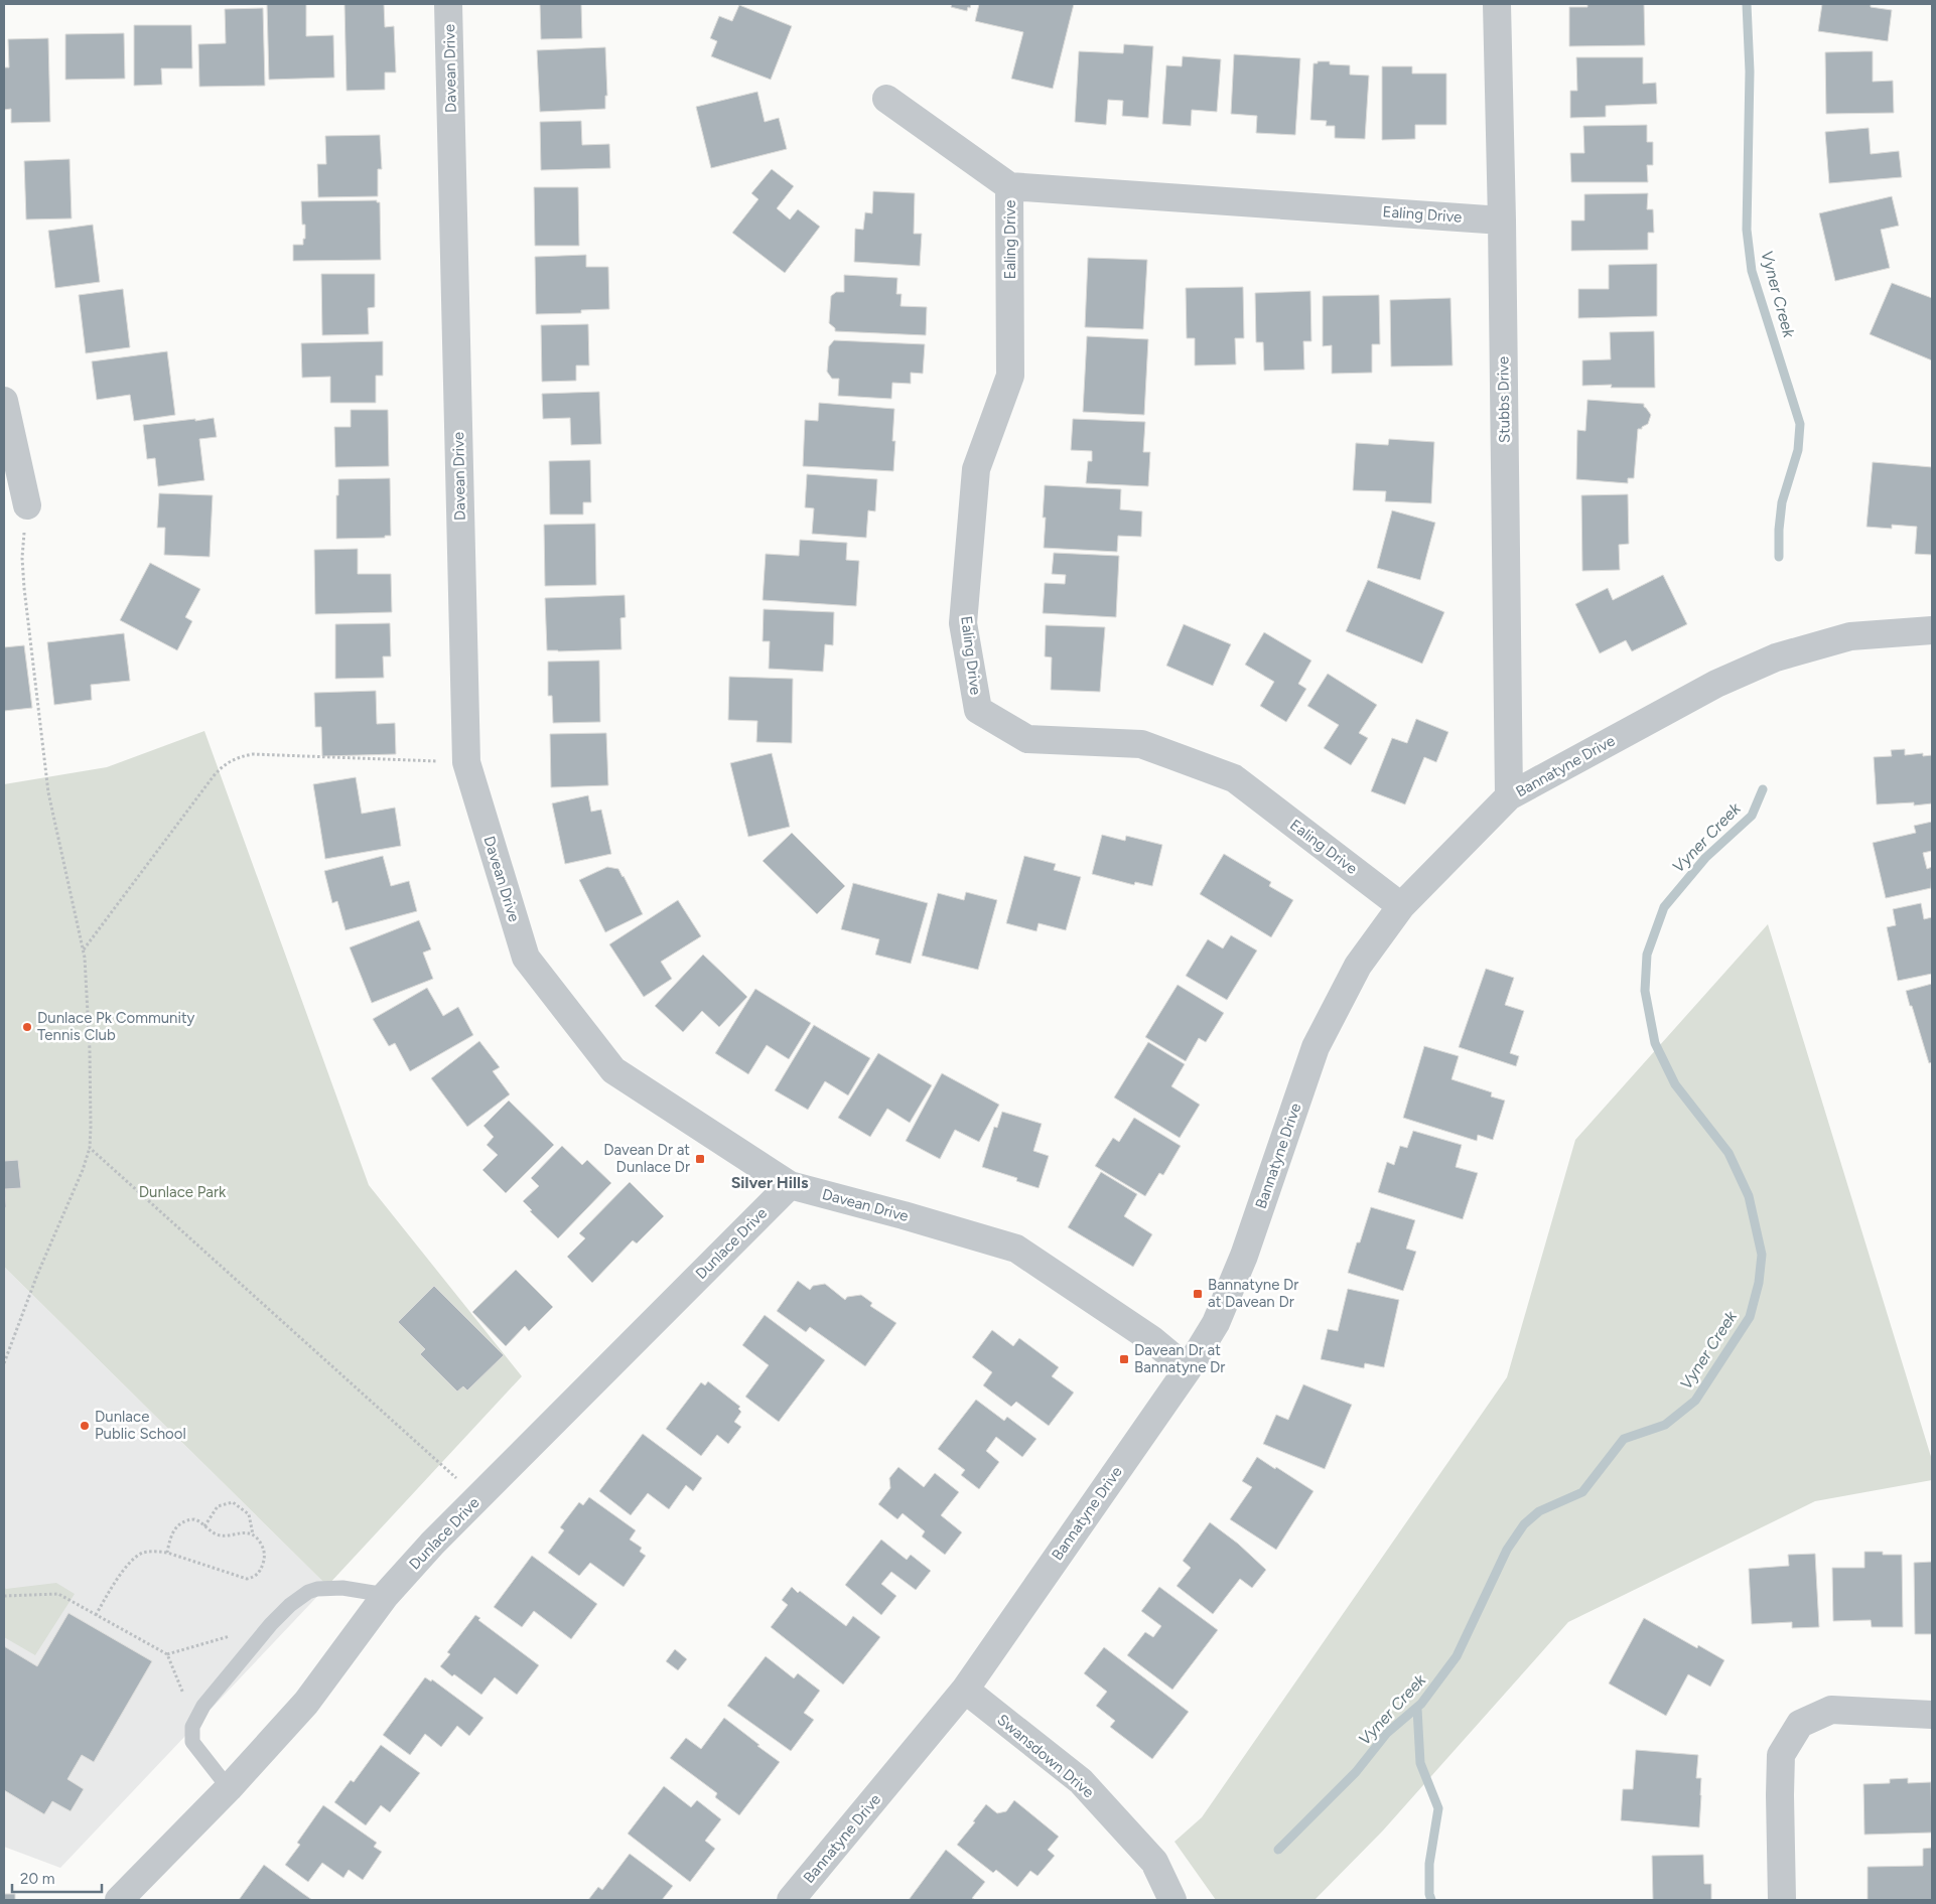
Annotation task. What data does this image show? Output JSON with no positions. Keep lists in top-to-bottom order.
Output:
{
  "streets": {
    "street": [
      "Davean Drive",
      "Ealing Drive",
      "Stubbs Drive",
      "Bannatyne Drive",
      "Dunlace Drive",
      "Swansdown Drive"
    ]
  },
  "crossings": [
    ["Davean Drive", "Bannatyne Drive"],
    ["Davean Drive", "Dunlace Drive"],
    ["Ealing Drive", "Stubbs Drive"],
    ["Ealing Drive", "Bannatyne Drive"],
    ["Stubbs Drive", "Bannatyne Drive"],
    ["Bannatyne Drive", "Swansdown Drive"]
  ],
  "districts": ["Silver Hills"],
  "water": ["Vyner Creek"],
  "parks": ["Dunlace Park"],
  "places": {
    "other": ["Dunlace Pk Community Tennis Club", "Dunlace Public School"],
    "transit": ["Davean Dr at Dunlace Dr", "Bannatyne Dr at Davean Dr", "Davean Dr at Bannatyne Dr"]
  },
  "scale_bar": "20 m"
}
